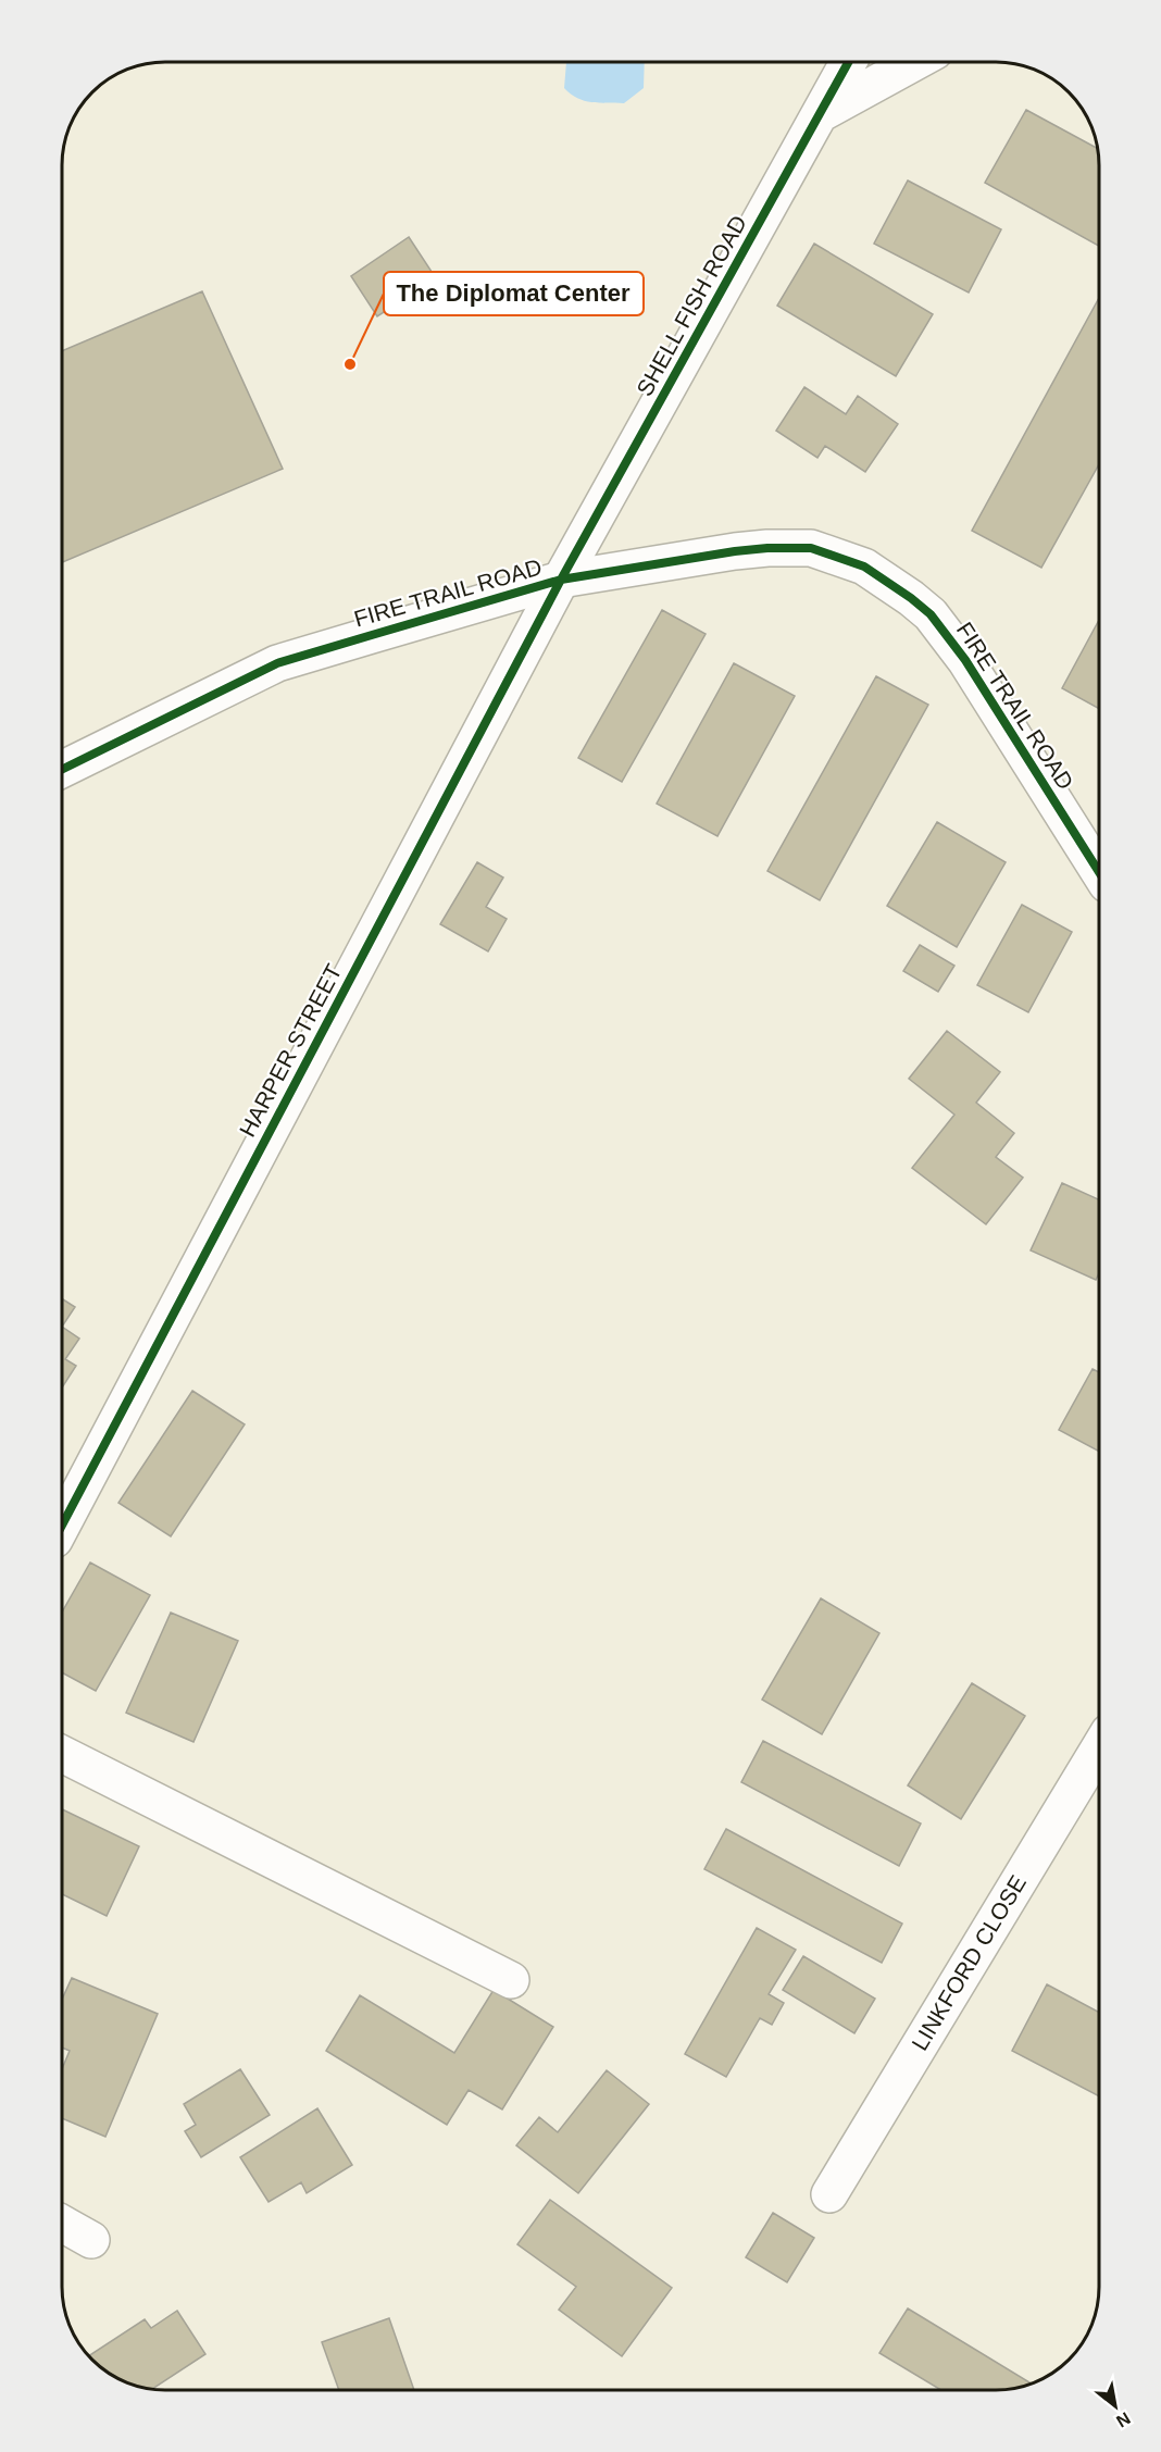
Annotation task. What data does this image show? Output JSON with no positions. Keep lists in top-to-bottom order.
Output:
{
  "streets": {
    "street": [
      "SHELL FISH ROAD",
      "FIRE TRAIL ROAD",
      "HARPER STREET",
      "LINKFORD CLOSE"
    ]
  },
  "crossings": [
    ["SHELL FISH ROAD", "FIRE TRAIL ROAD"],
    ["SHELL FISH ROAD", "HARPER STREET"],
    ["FIRE TRAIL ROAD", "HARPER STREET"]
  ],
  "places": ["The Diplomat Center"],
  "north": "bottom right"
}
